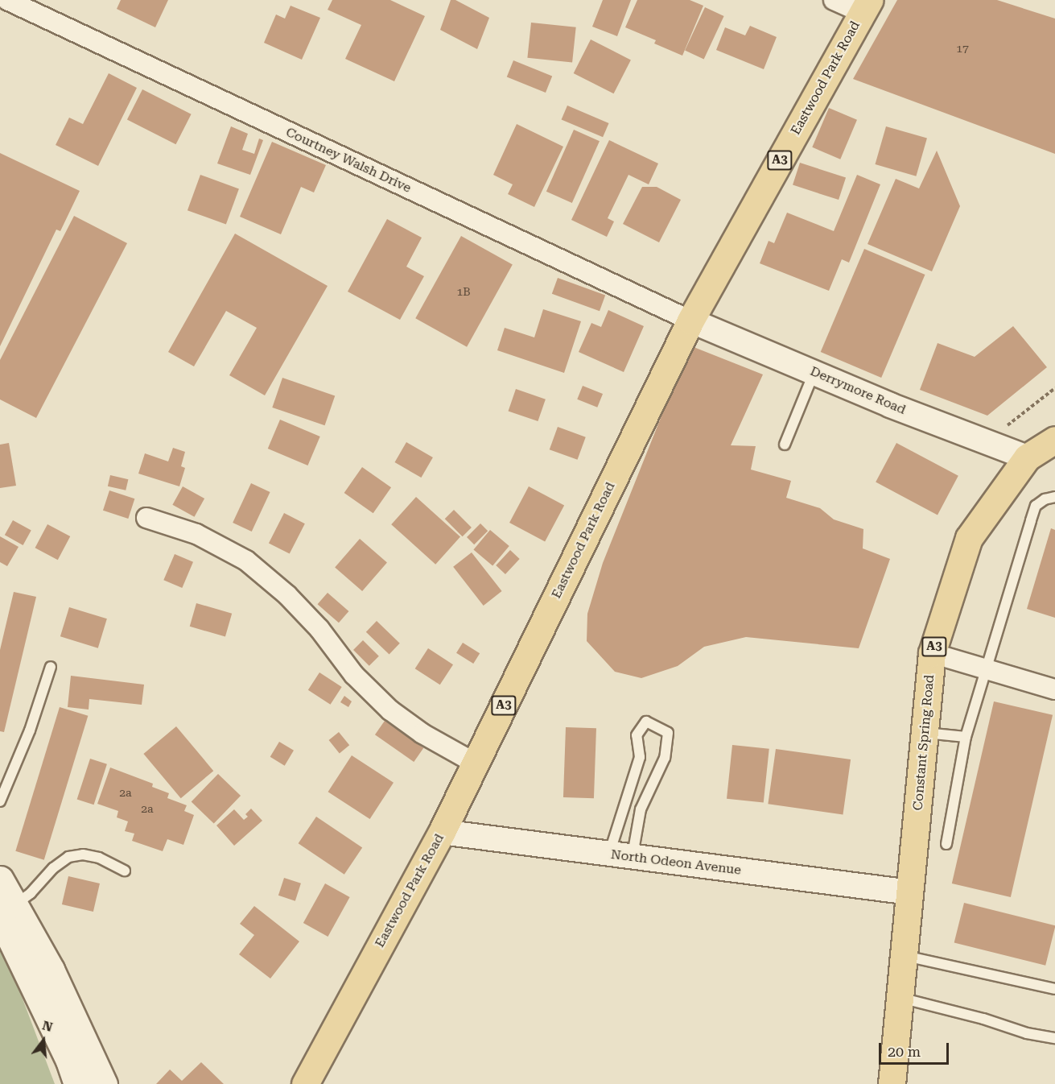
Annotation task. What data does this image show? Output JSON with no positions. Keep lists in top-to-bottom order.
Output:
{
  "streets": {
    "main road": ["Eastwood Park Road", "A3", "Constant Spring Road"],
    "street": ["Courtney Walsh Drive", "Derrymore Road", "North Odeon Avenue"]
  },
  "crossings": [
    ["Eastwood Park Road", "Courtney Walsh Drive"],
    ["Eastwood Park Road", "Derrymore Road"],
    ["Eastwood Park Road", "North Odeon Avenue"],
    ["Courtney Walsh Drive", "Derrymore Road"],
    ["Derrymore Road", "Constant Spring Road"],
    ["Constant Spring Road", "North Odeon Avenue"]
  ],
  "house_numbers": [
    "17",
    "1B",
    "2a",
    "2a"
  ],
  "scale_bar": "20 m",
  "north": "top"
}
